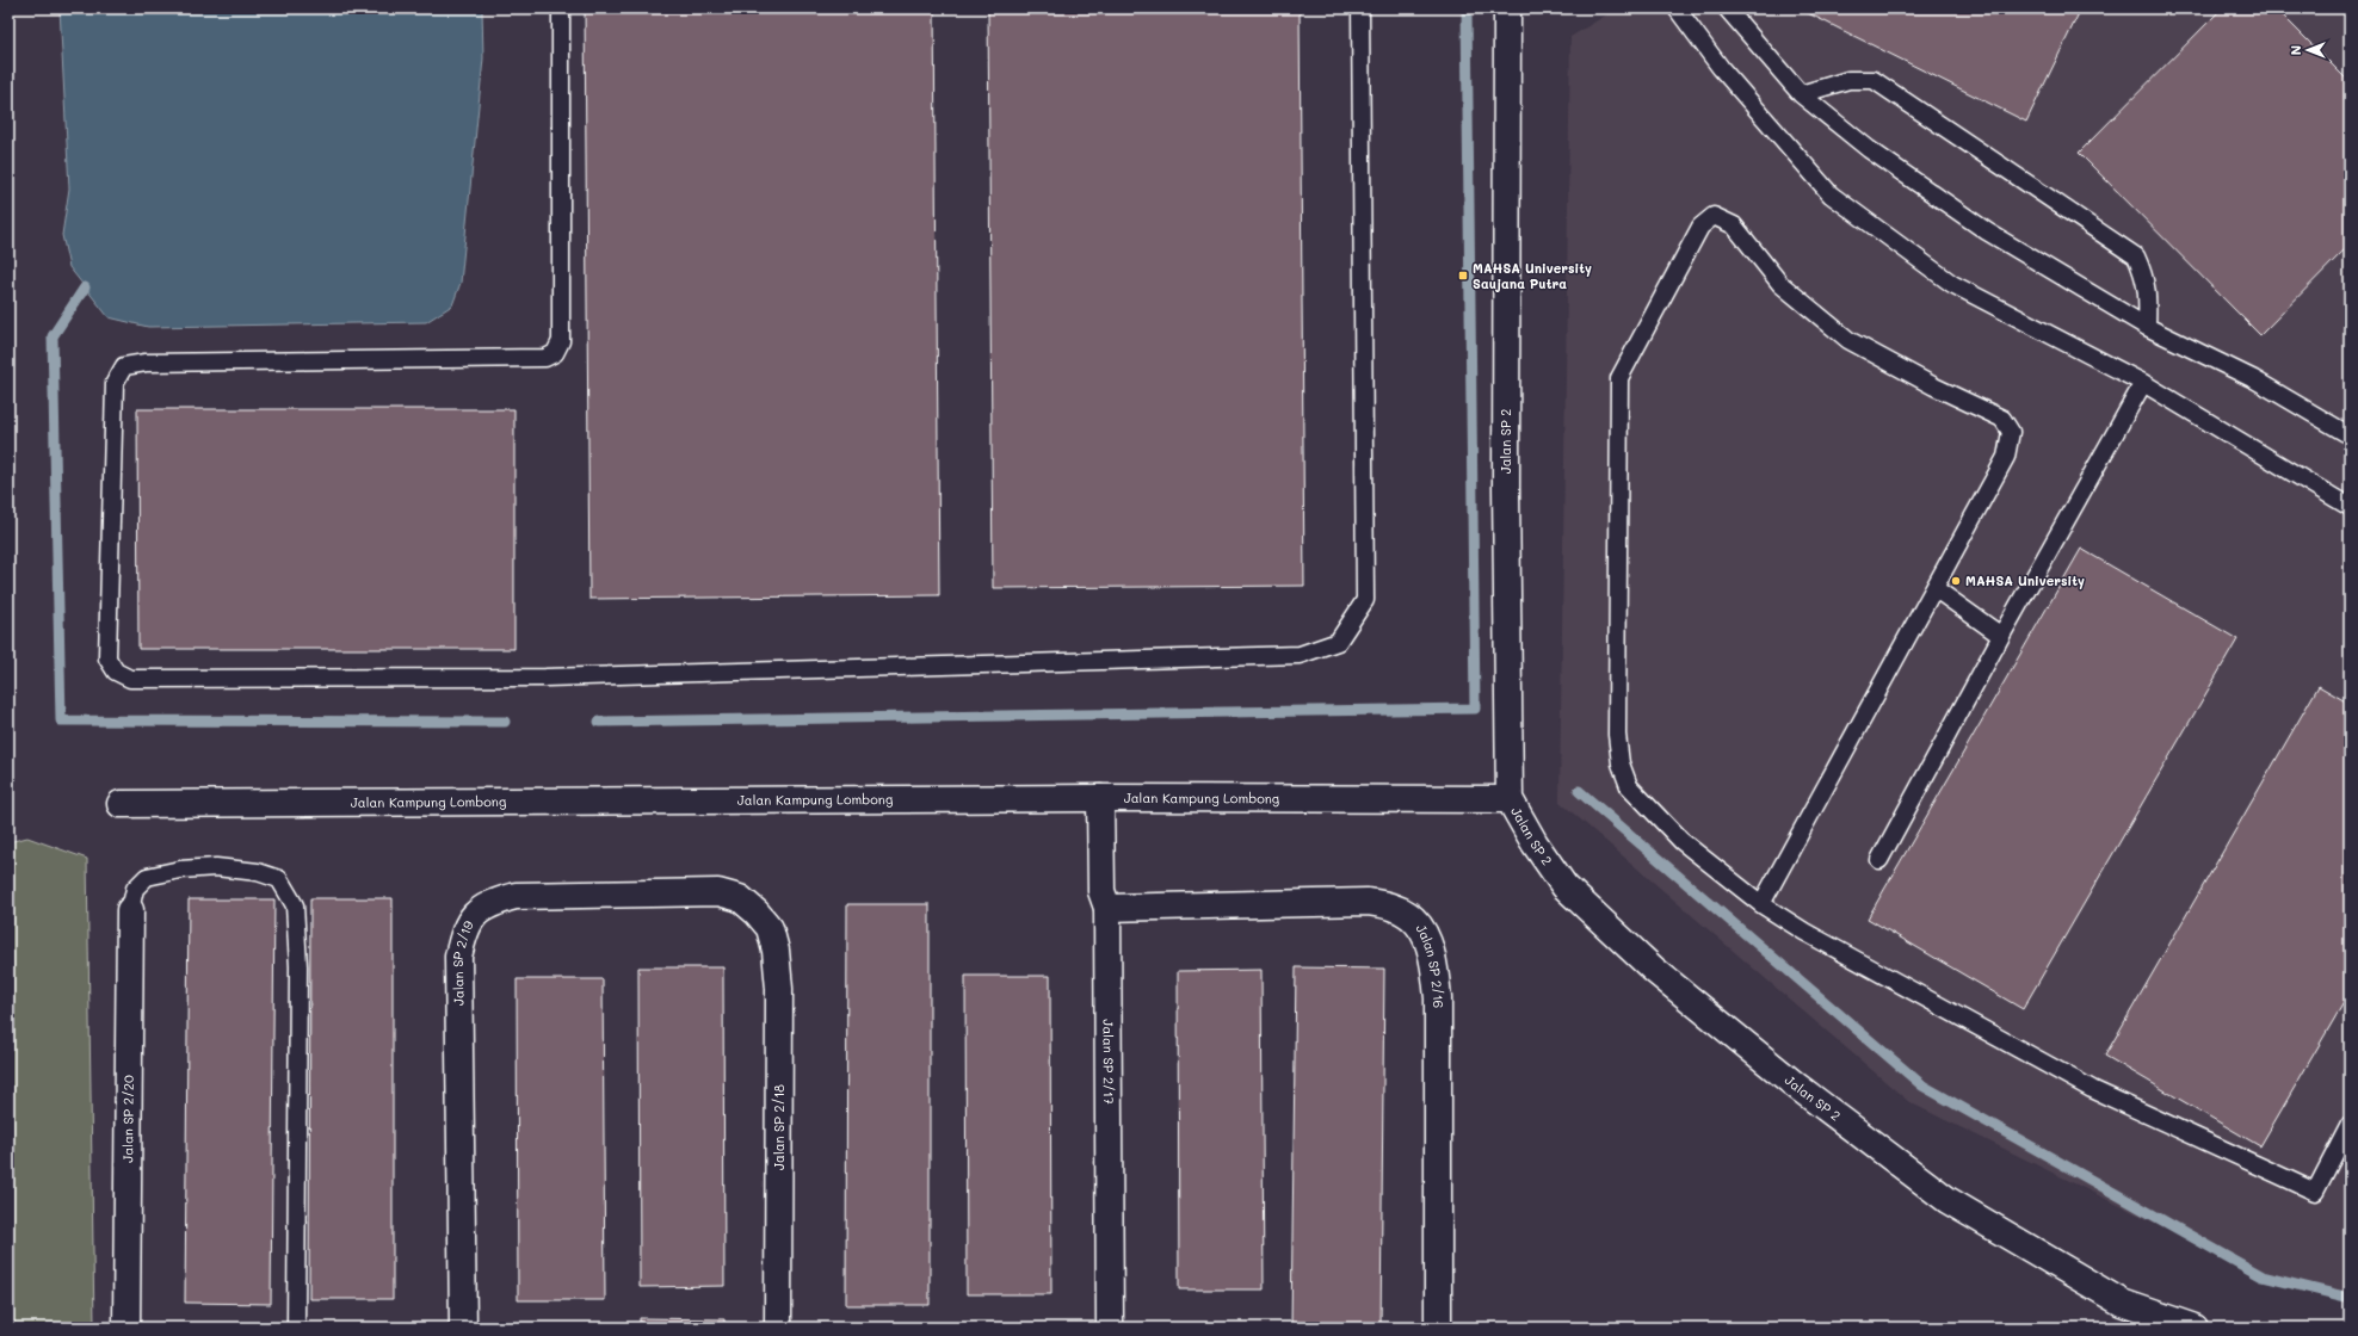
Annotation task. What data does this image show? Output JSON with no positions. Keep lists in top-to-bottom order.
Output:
{
  "streets": {
    "street": [
      "Jalan SP 2",
      "Jalan Kampung Lombong",
      "Jalan SP 2/19",
      "Jalan SP 2/16",
      "Jalan SP 2/17",
      "Jalan SP 2/20",
      "Jalan SP 2/18"
    ]
  },
  "crossings": [
    ["Jalan SP 2", "Jalan Kampung Lombong"],
    ["Jalan Kampung Lombong", "Jalan SP 2/17"],
    ["Jalan SP 2/19", "Jalan SP 2/18"],
    ["Jalan SP 2/16", "Jalan SP 2/17"]
  ],
  "places": {
    "transit": ["MAHSA University Saujana Putra"],
    "other": ["MAHSA University"]
  },
  "north": "left"
}
